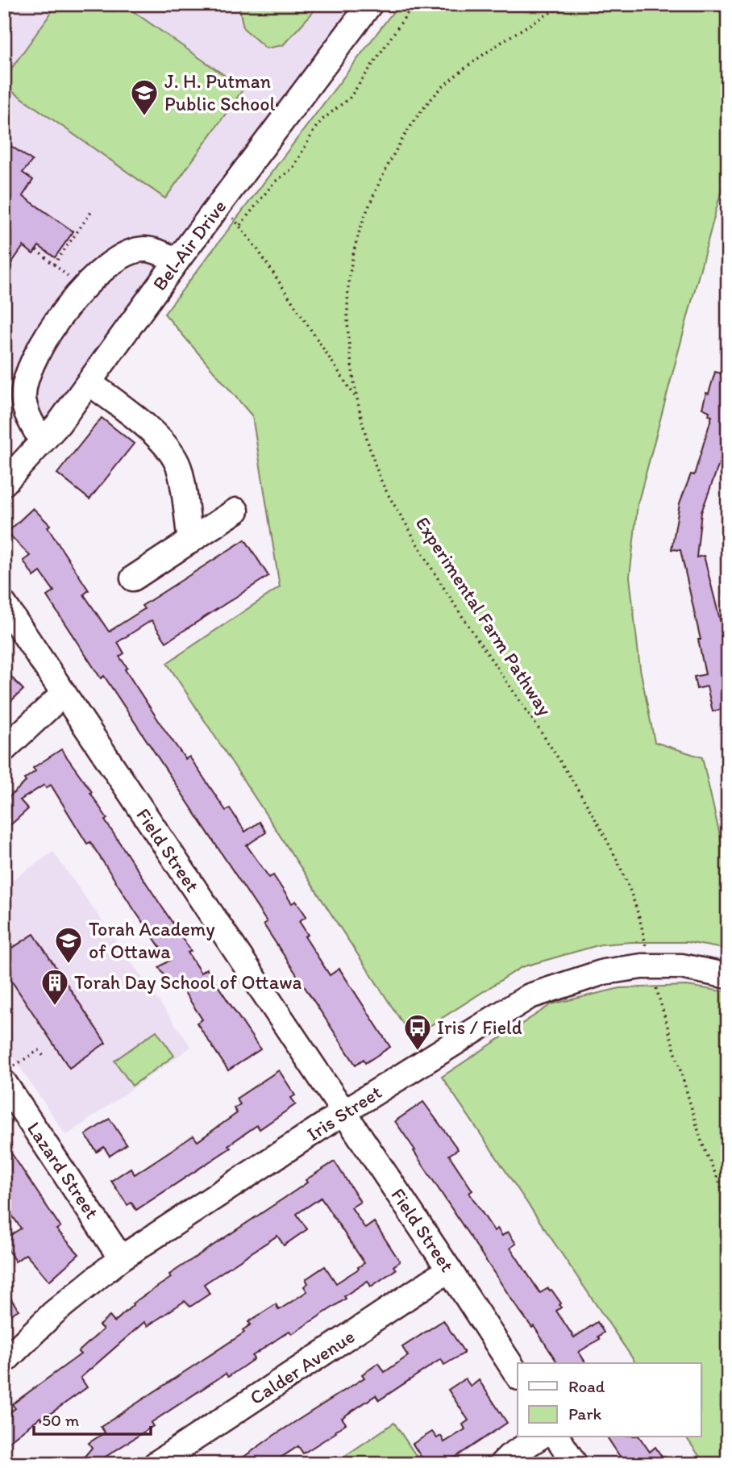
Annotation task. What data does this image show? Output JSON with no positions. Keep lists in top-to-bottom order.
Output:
{
  "streets": {
    "street": [
      "Bel-Air Drive",
      "Field Street",
      "Iris Street",
      "Lazard Street",
      "Calder Avenue"
    ],
    "path": ["Experimental Farm Pathway"]
  },
  "crossings": [
    ["Field Street", "Iris Street"],
    ["Field Street", "Calder Avenue"],
    ["Iris Street", "Lazard Street"]
  ],
  "places": {
    "school or university": ["J. H. Putman Public School", "Torah Academy of Ottawa"],
    "building": ["Torah Day School of Ottawa"],
    "bus stop": ["Iris / Field"]
  },
  "legend": ["Road", "Park"],
  "scale_bar": "50 m"
}
